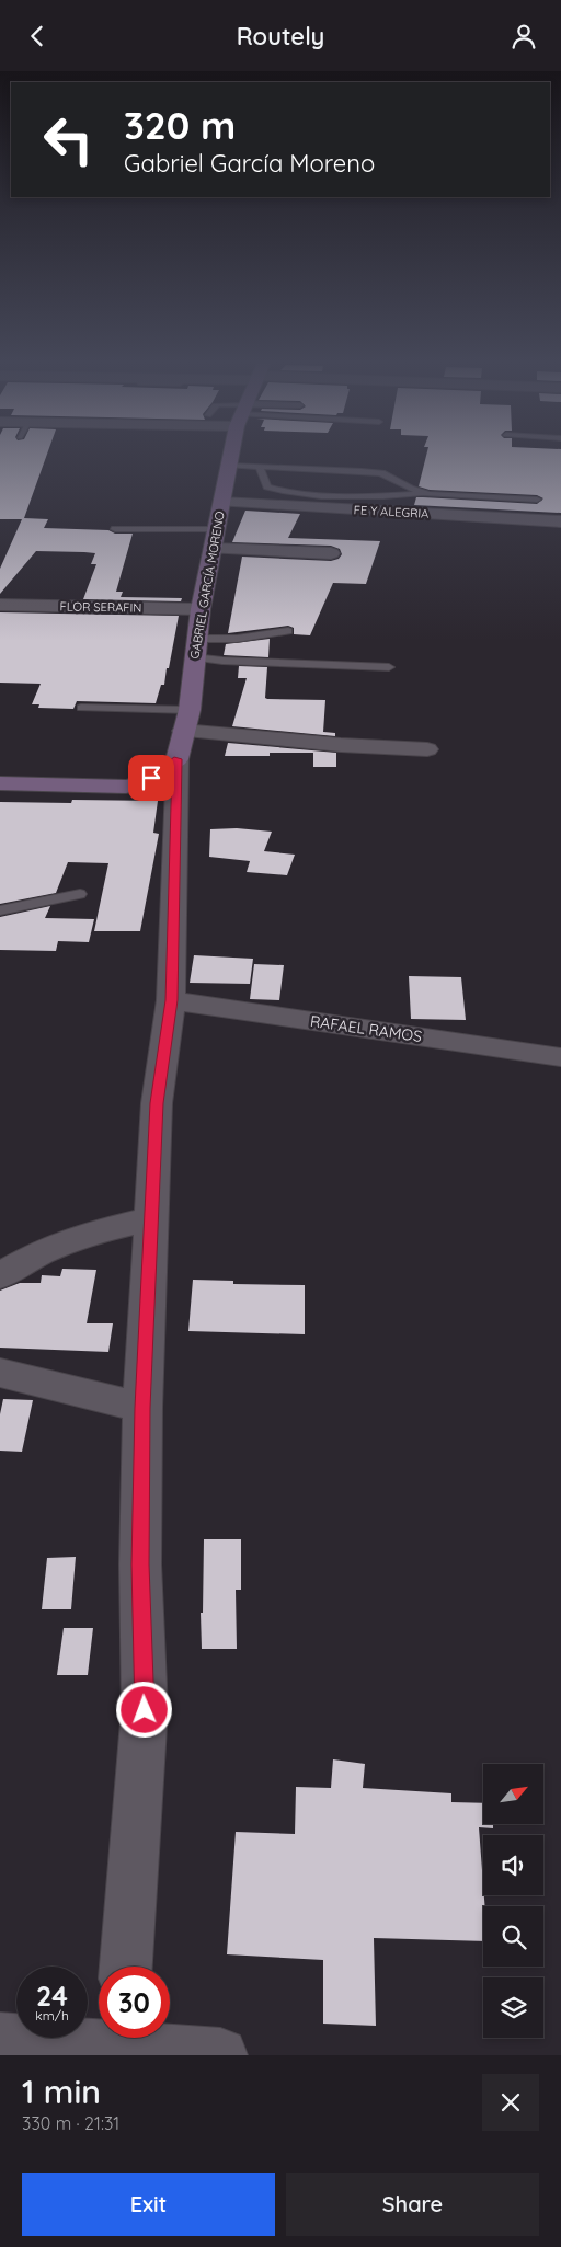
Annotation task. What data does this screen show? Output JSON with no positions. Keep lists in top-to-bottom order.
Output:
{
  "streets": {
    "street": [
      "FE Y ALEGRIA",
      "GABRIEL GARCÍA MORENO",
      "FLOR SERAFIN",
      "RAFAEL RAMOS"
    ]
  },
  "crossings": [
    ["FE Y ALEGRIA", "GABRIEL GARCÍA MORENO"],
    ["GABRIEL GARCÍA MORENO", "FLOR SERAFIN"]
  ],
  "north": "top right",
  "page": {
    "header": "Routely",
    "turn": ["320 m", "Gabriel García Moreno"],
    "speed": "24 km/h",
    "limit": "30",
    "heading": ["1 min", "330 m · 21:31"],
    "buttons": ["Exit", "Share"]
  }
}
